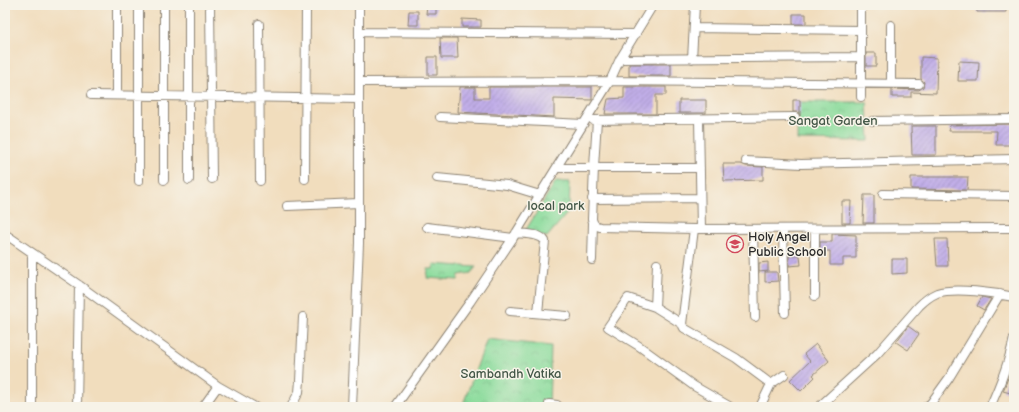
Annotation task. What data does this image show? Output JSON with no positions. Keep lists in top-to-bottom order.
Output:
{
  "parks": ["Sangat Garden", "local park", "Sambandh Vatika"],
  "places": {
    "school or university": ["Holy Angel Public School"]
  }
}
